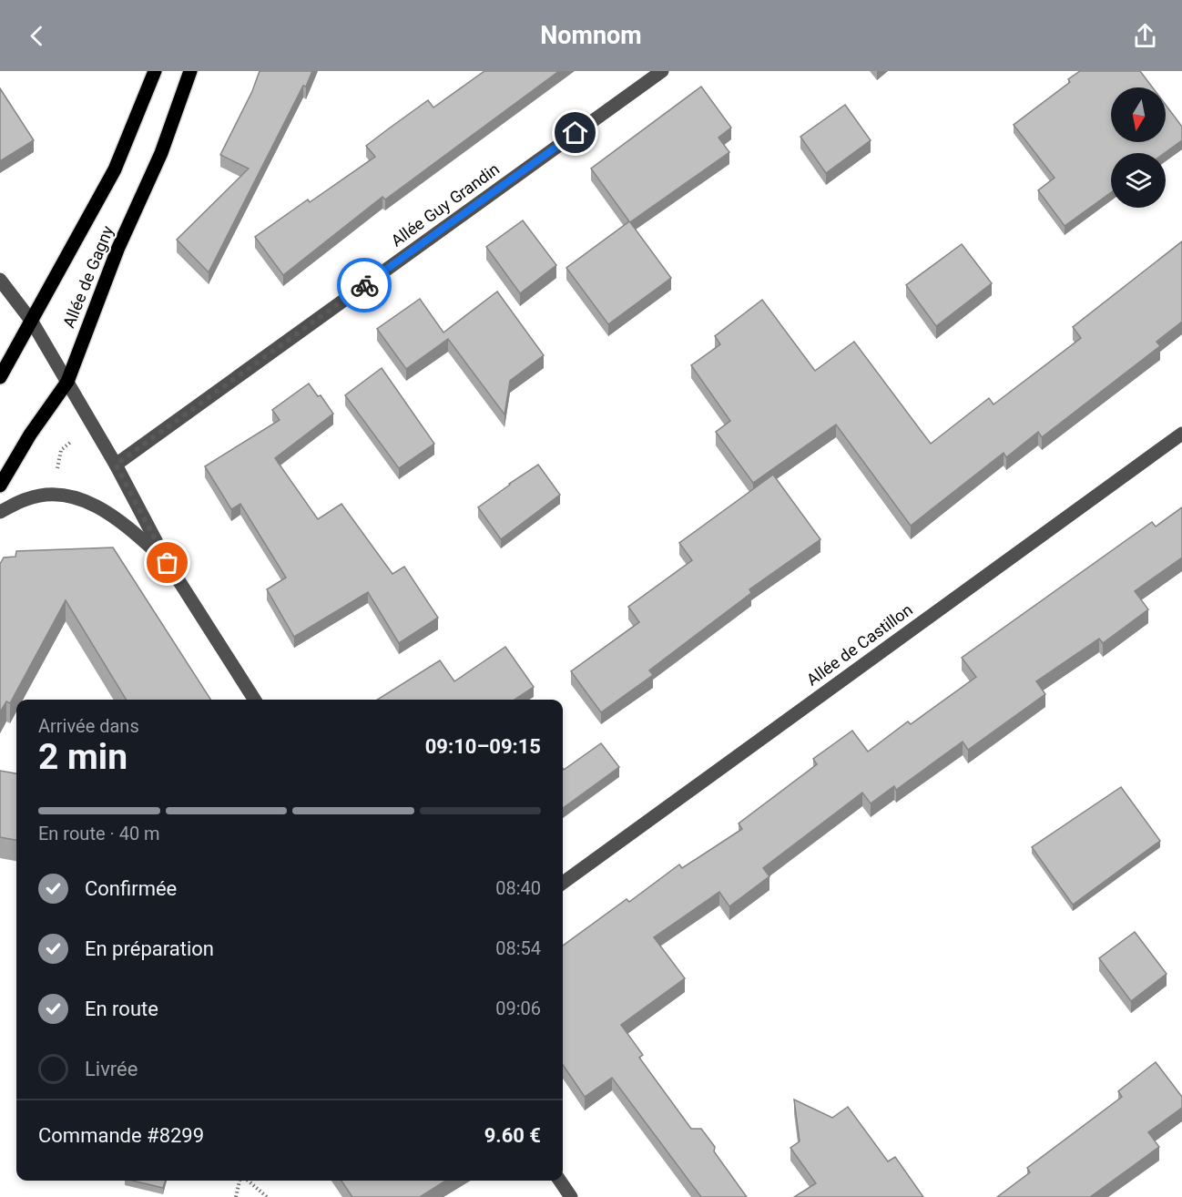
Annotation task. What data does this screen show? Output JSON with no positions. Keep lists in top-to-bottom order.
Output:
{
  "streets": {
    "main road": ["Allée de Gagny"],
    "street": ["Allée Guy Grandin", "Allée de Castillon"]
  },
  "north": "bottom",
  "page": {
    "header": "Nomnom",
    "heading": ["2 min", "Arrivée dans", "09:10–09:15"],
    "panel": ["Commande #8299", "9.60 €"],
    "bar": "En route · 40 m",
    "list": [
      ["Confirmée", "08:40"],
      ["En préparation", "08:54"],
      ["En route", "09:06"],
      "Livrée"
    ]
  }
}
